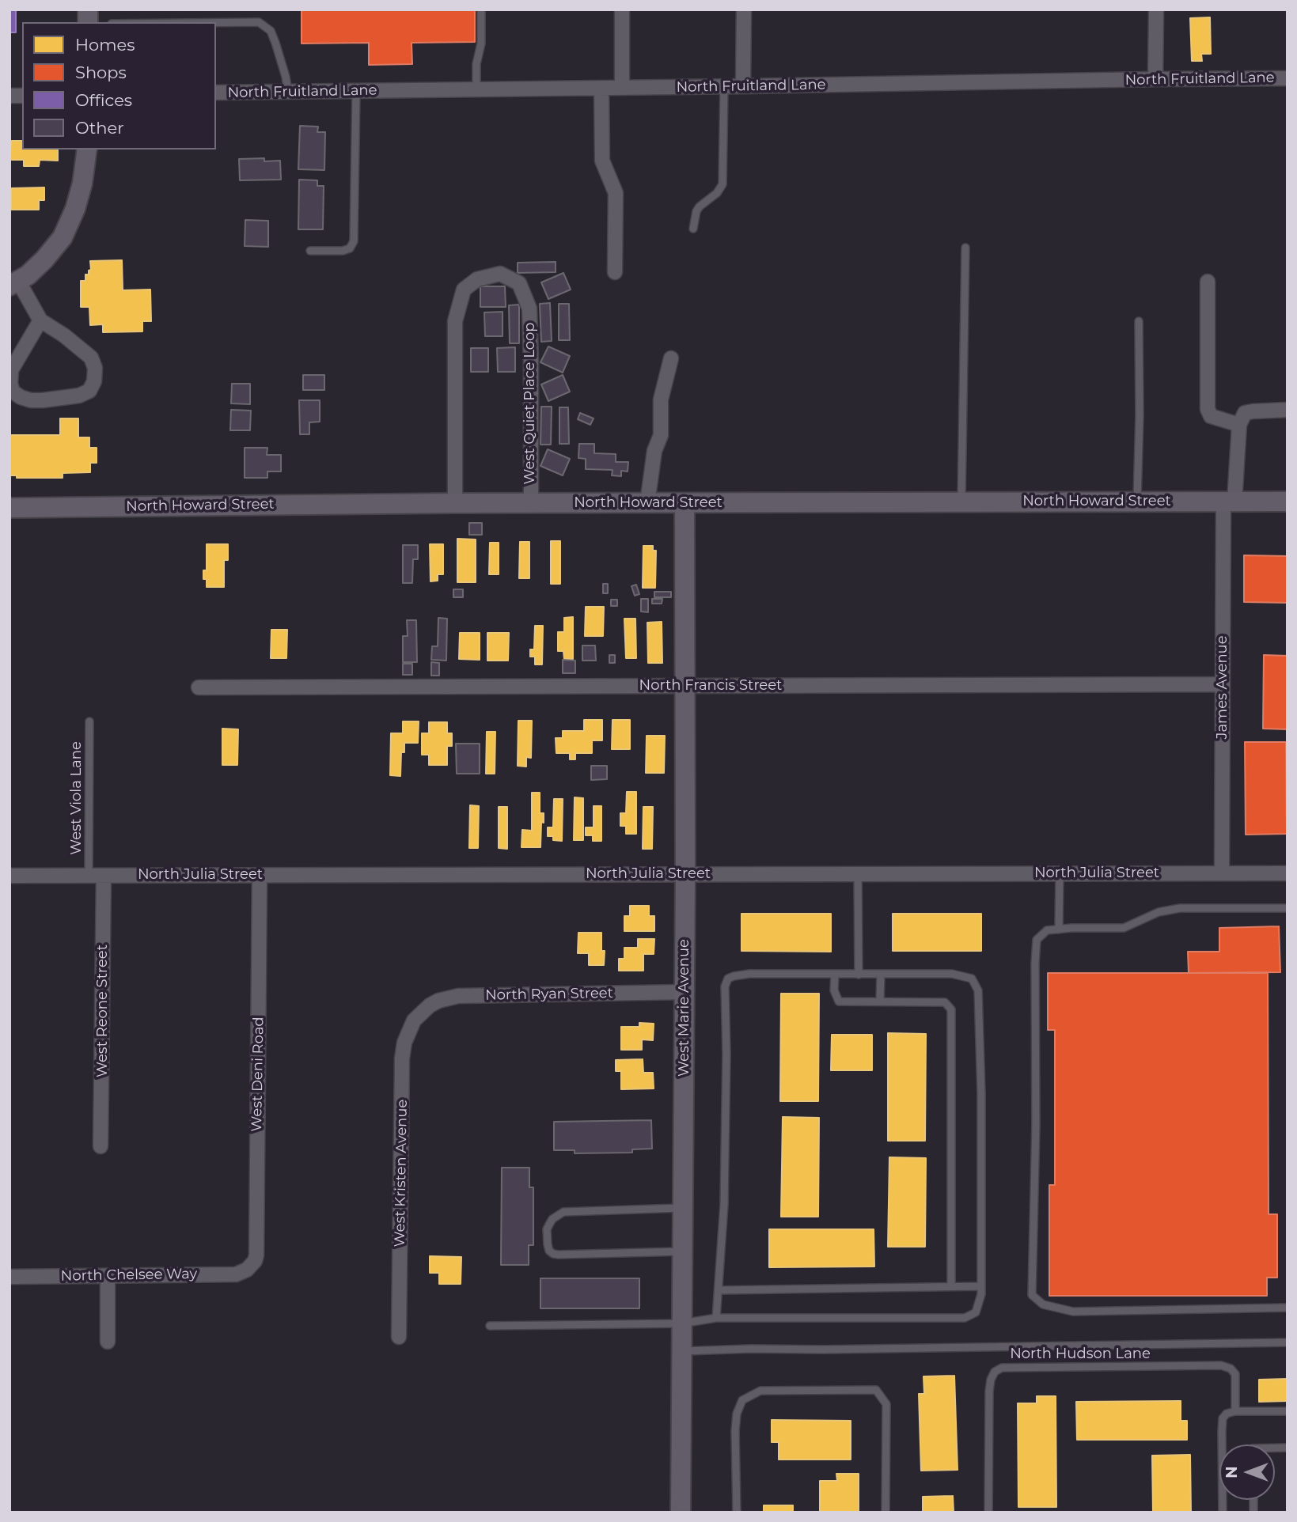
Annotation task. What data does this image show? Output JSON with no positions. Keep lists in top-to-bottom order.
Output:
{
  "streets": {
    "street": [
      "North Fruitland Lane",
      "West Quiet Place Loop",
      "North Howard Street",
      "North Francis Street",
      "James Avenue",
      "North Julia Street",
      "North Ryan Street",
      "West Marie Avenue",
      "West Reone Street",
      "West Deni Road",
      "West Kristen Avenue",
      "North Chelsee Way"
    ],
    "lane": ["West Viola Lane", "North Hudson Lane"]
  },
  "crossings": [
    ["West Quiet Place Loop", "North Howard Street"],
    ["North Howard Street", "James Avenue"],
    ["North Howard Street", "West Marie Avenue"],
    ["North Francis Street", "James Avenue"],
    ["North Francis Street", "West Marie Avenue"],
    ["James Avenue", "North Julia Street"],
    ["West Viola Lane", "North Julia Street"],
    ["North Julia Street", "West Marie Avenue"],
    ["North Julia Street", "West Reone Street"],
    ["North Julia Street", "West Deni Road"],
    ["North Ryan Street", "West Marie Avenue"],
    ["North Ryan Street", "West Kristen Avenue"],
    ["West Deni Road", "North Chelsee Way"]
  ],
  "legend": [
    "Homes",
    "Shops",
    "Offices",
    "Other"
  ],
  "north": "left"
}
